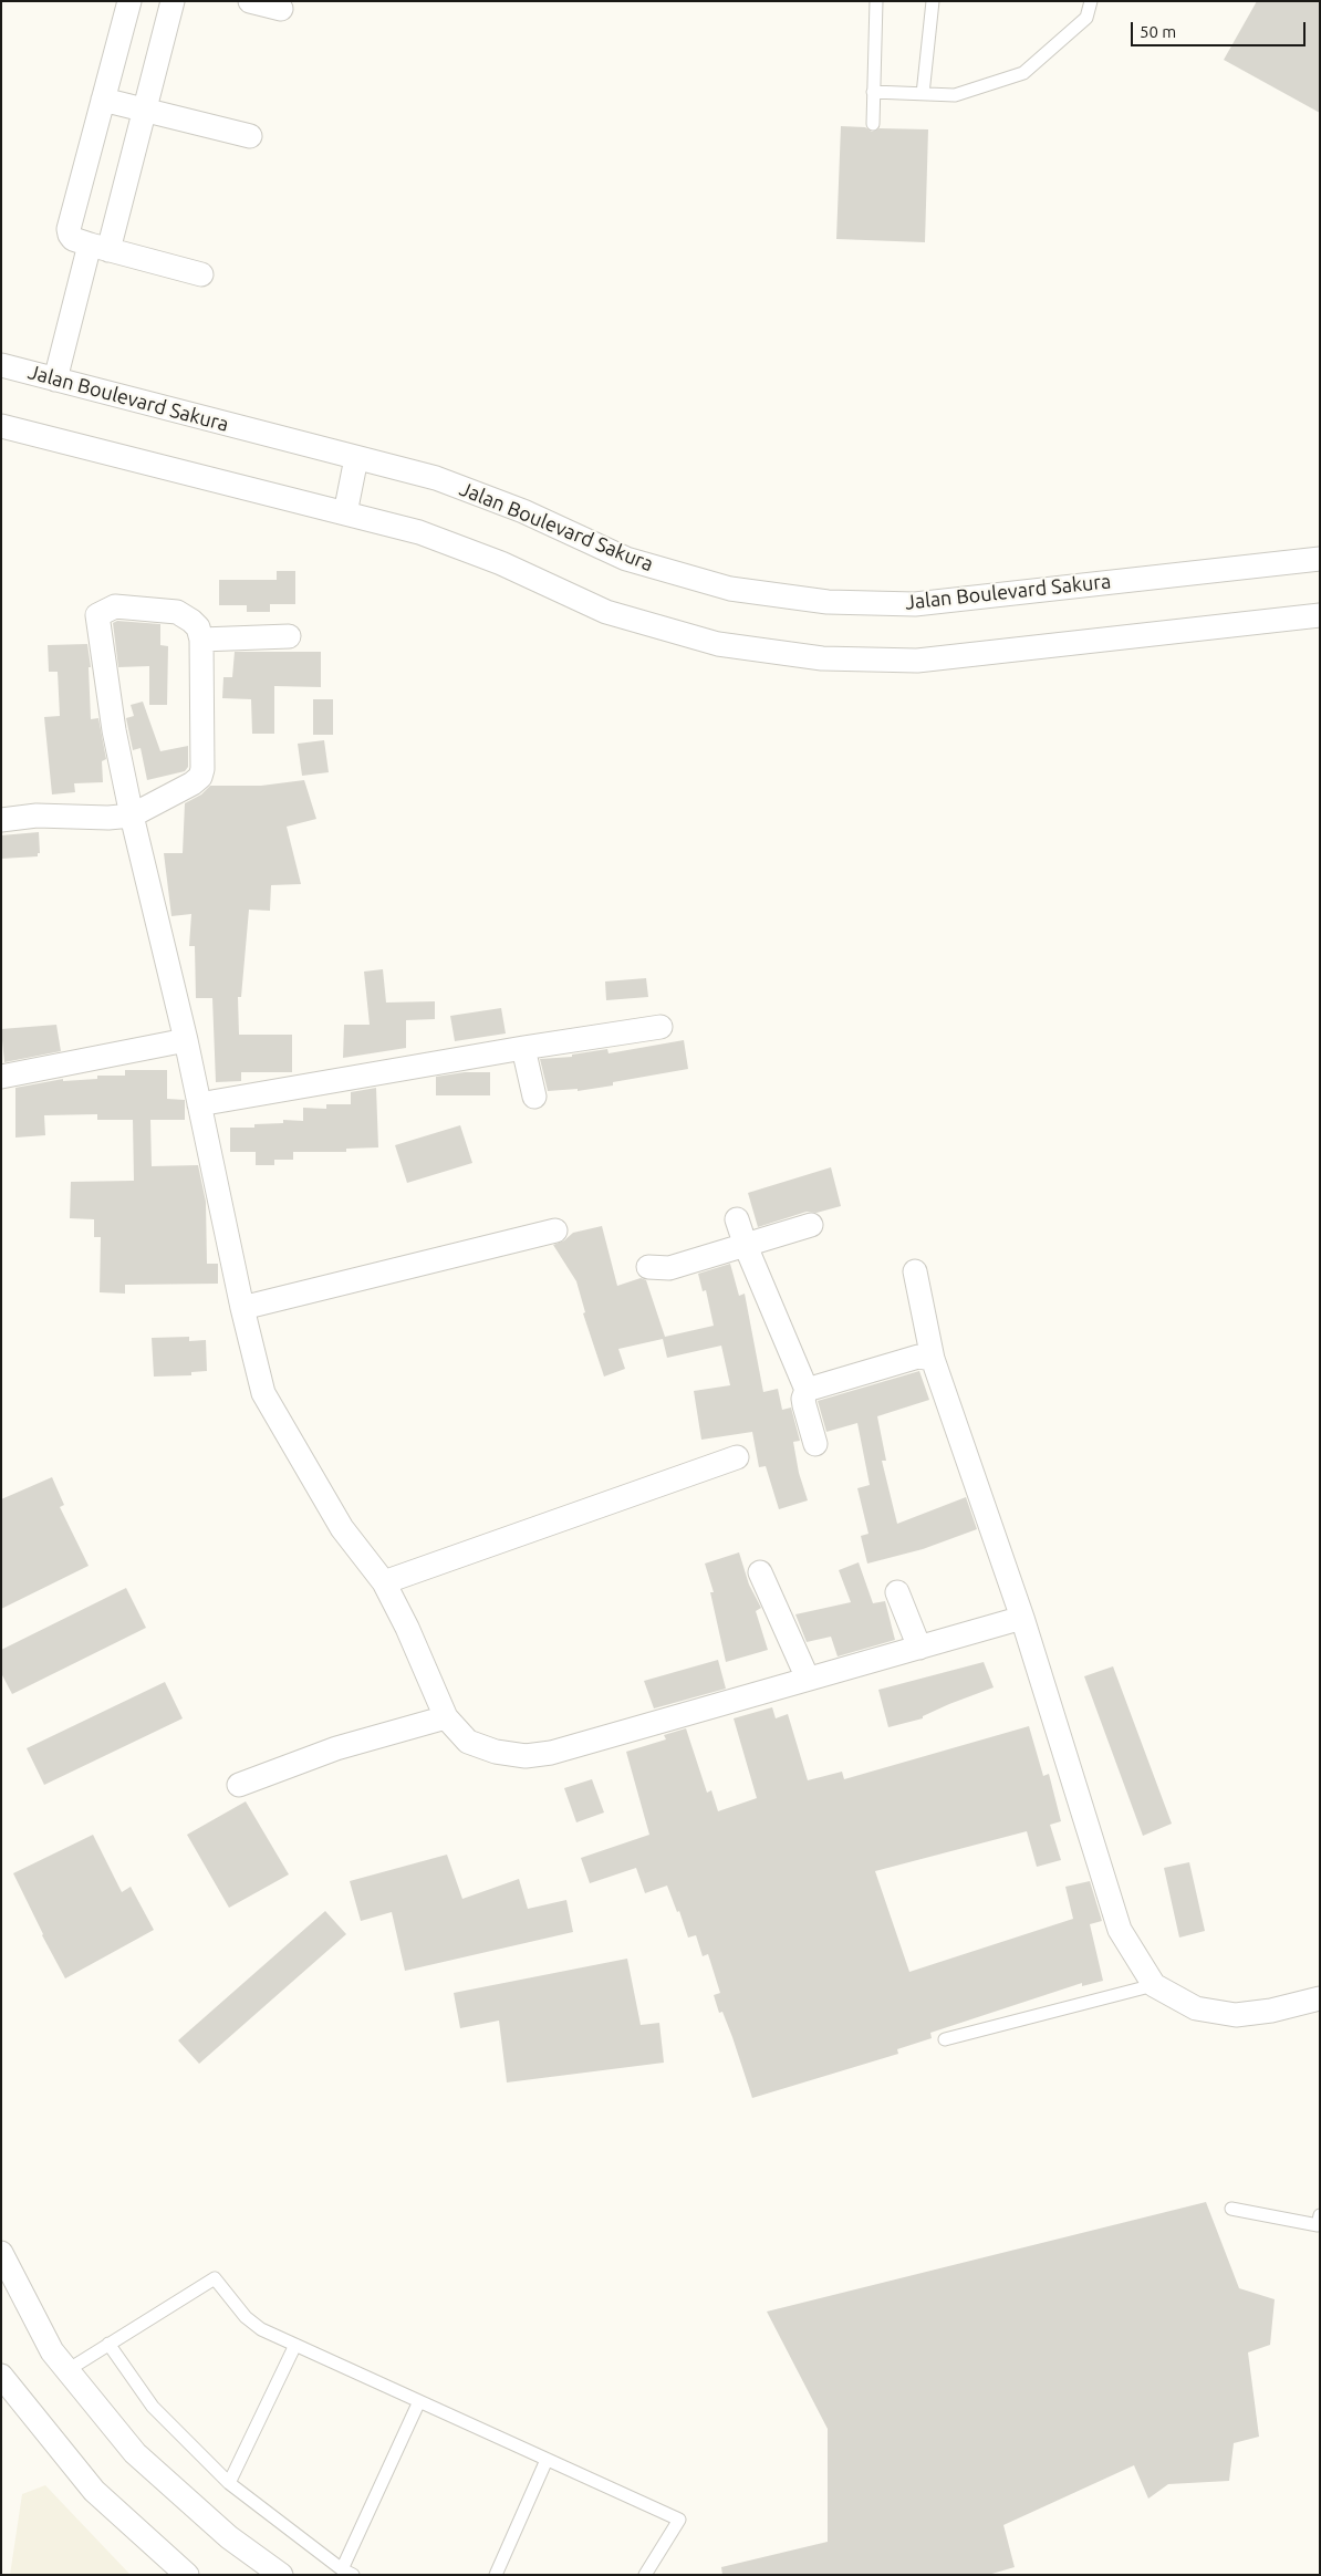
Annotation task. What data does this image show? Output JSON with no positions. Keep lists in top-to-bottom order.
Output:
{
  "streets": {
    "street": ["Jalan Boulevard Sakura"]
  },
  "scale_bar": "50 m"
}
